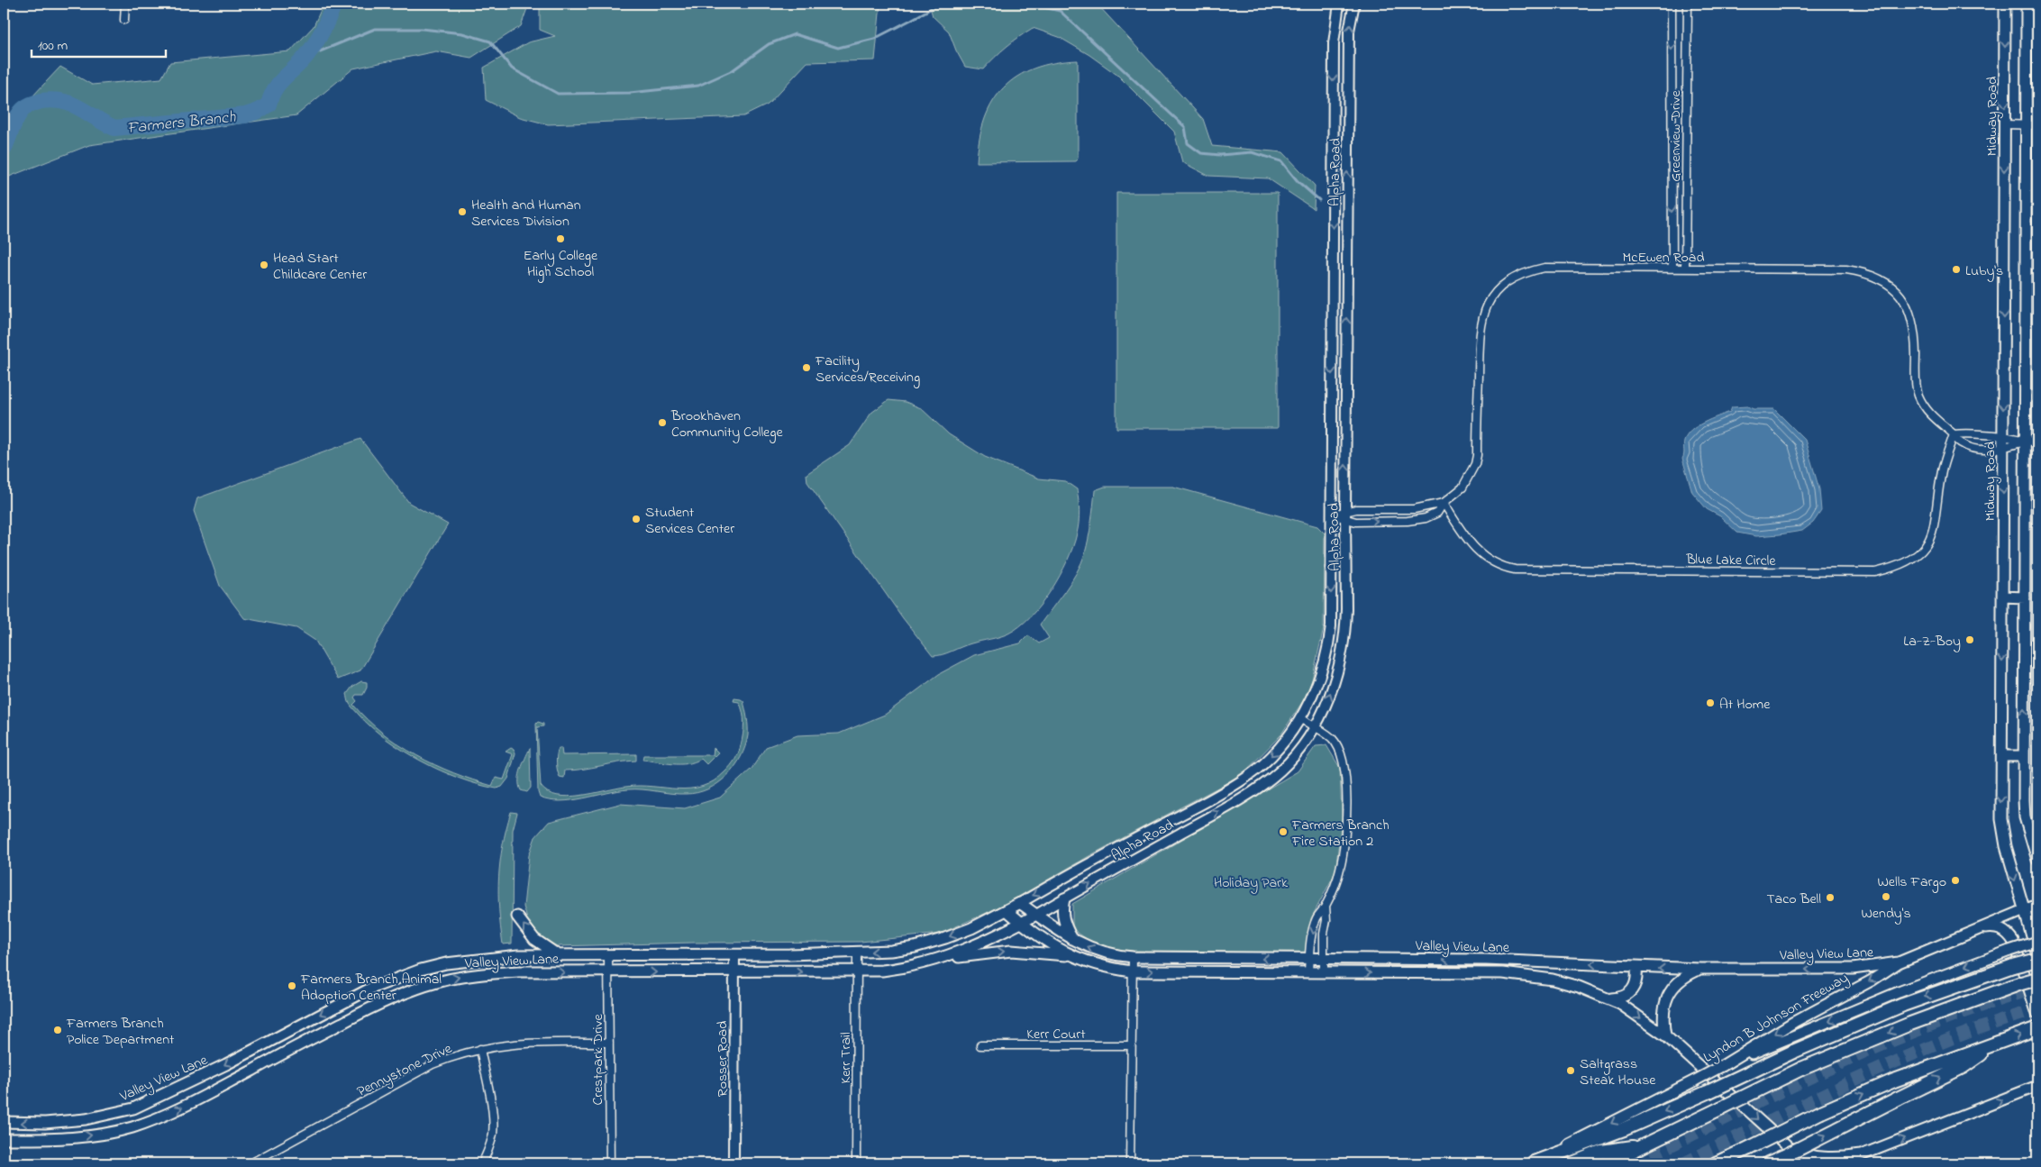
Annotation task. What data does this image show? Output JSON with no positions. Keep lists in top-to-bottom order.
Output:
{
  "streets": {
    "main road": ["Midway Road", "Valley View Lane", "Lyndon B Johnson Freeway"],
    "street": [
      "Greenview Drive",
      "Alpha Road",
      "McEwen Road",
      "Blue Lake Circle",
      "Kerr Court",
      "Kerr Trail",
      "Rosser Road",
      "Crestpark Drive",
      "Pennystone Drive"
    ]
  },
  "crossings": [
    ["Midway Road", "McEwen Road"],
    ["Midway Road", "Lyndon B Johnson Freeway"],
    ["Greenview Drive", "McEwen Road"],
    ["Alpha Road", "McEwen Road"],
    ["Alpha Road", "Valley View Lane"],
    ["McEwen Road", "Blue Lake Circle"],
    ["Valley View Lane", "Lyndon B Johnson Freeway"],
    ["Valley View Lane", "Kerr Trail"],
    ["Valley View Lane", "Rosser Road"],
    ["Valley View Lane", "Crestpark Drive"],
    ["Crestpark Drive", "Pennystone Drive"]
  ],
  "water": ["Farmers Branch"],
  "parks": ["Holiday Park"],
  "places": [
    "Health and Human Services Division",
    "Early College High School",
    "Head Start Childcare Center",
    "Luby's",
    "Facility Services/Receiving",
    "Brookhaven Community College",
    "Student Services Center",
    "La-Z-Boy",
    "At Home",
    "Farmers Branch Fire Station 2",
    "Wells Fargo",
    "Wendy's",
    "Taco Bell",
    "Farmers Branch Animal Adoption Center",
    "Farmers Branch Police Department",
    "Saltgrass Steak House"
  ],
  "scale_bar": "100 m"
}
